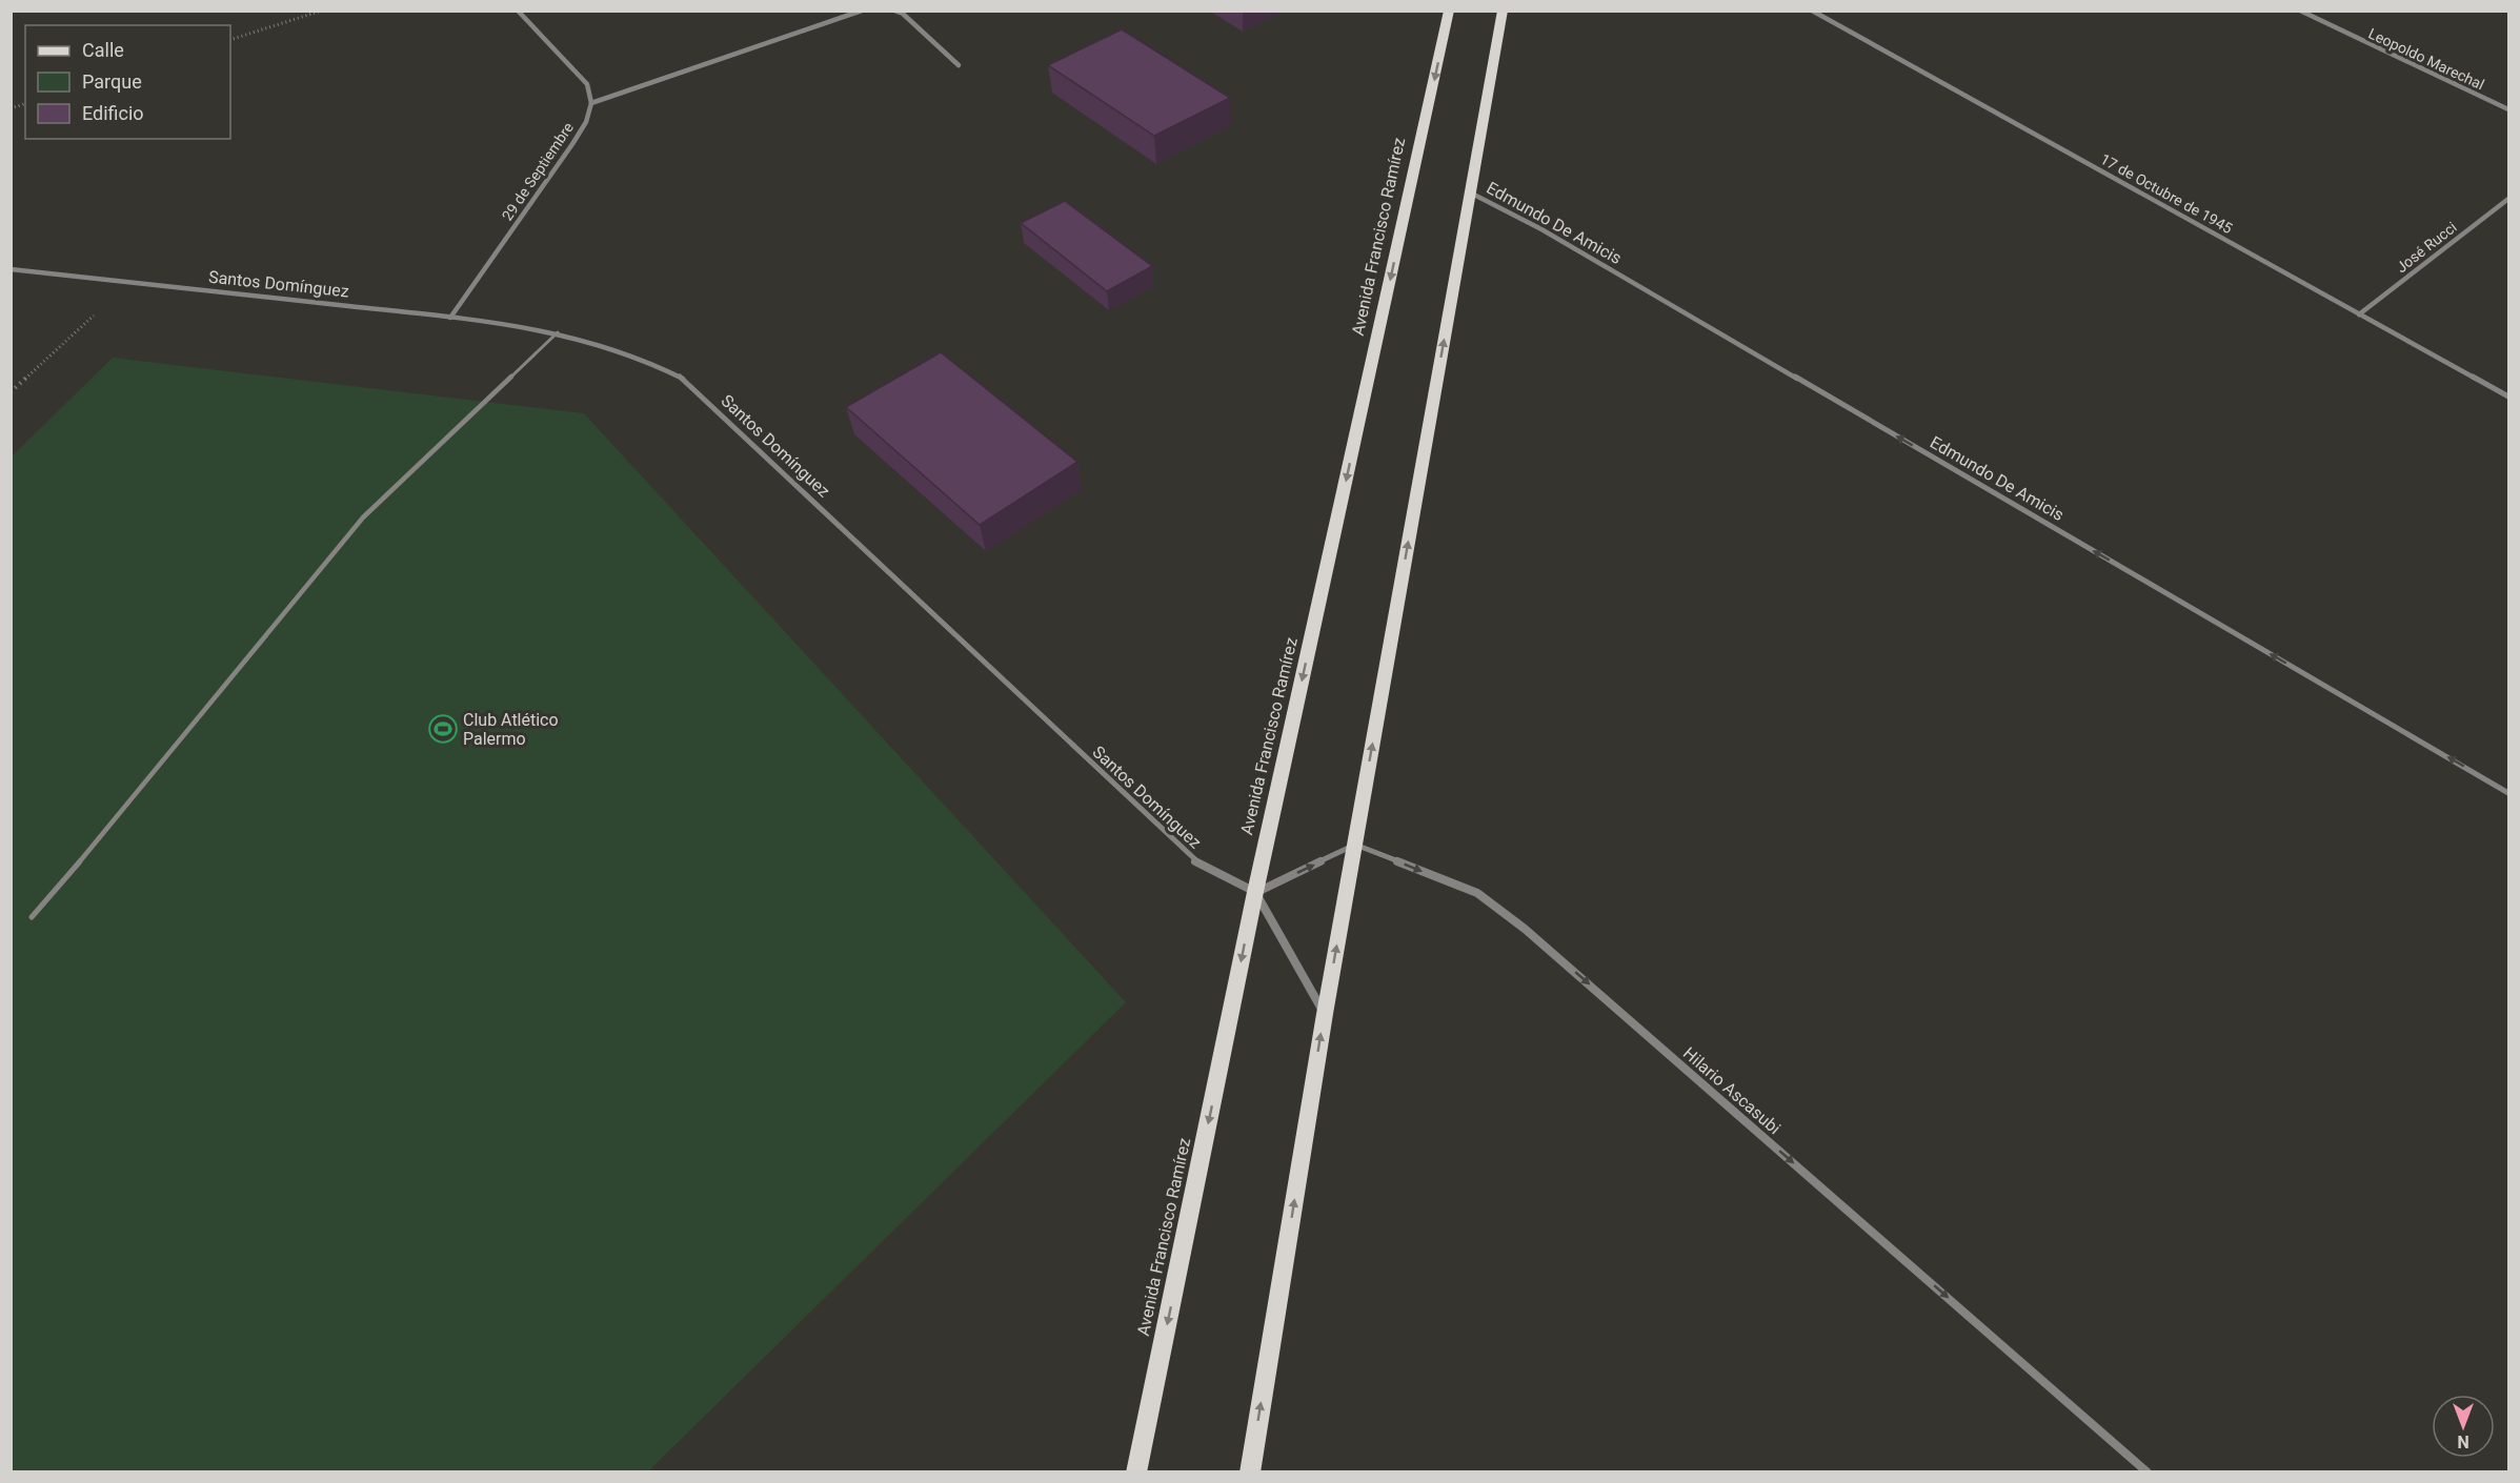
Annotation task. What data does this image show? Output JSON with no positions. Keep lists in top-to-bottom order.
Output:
{
  "streets": {
    "main road": ["Avenida Francisco Ramírez"],
    "street": [
      "Leopoldo Marechal",
      "29 de Septiembre",
      "17 de Octubre de 1945",
      "Edmundo De Amicis",
      "José Rucci",
      "Santos Domínguez",
      "Hilario Ascasubi"
    ]
  },
  "crossings": [
    ["29 de Septiembre", "Santos Domínguez"],
    ["17 de Octubre de 1945", "José Rucci"],
    ["Avenida Francisco Ramírez", "Santos Domínguez"]
  ],
  "one_way": ["Edmundo De Amicis", "Hilario Ascasubi"],
  "places": {
    "sports": ["Club Atlético Palermo"]
  },
  "legend": ["Calle", "Parque", "Edificio"],
  "north": "bottom"
}
